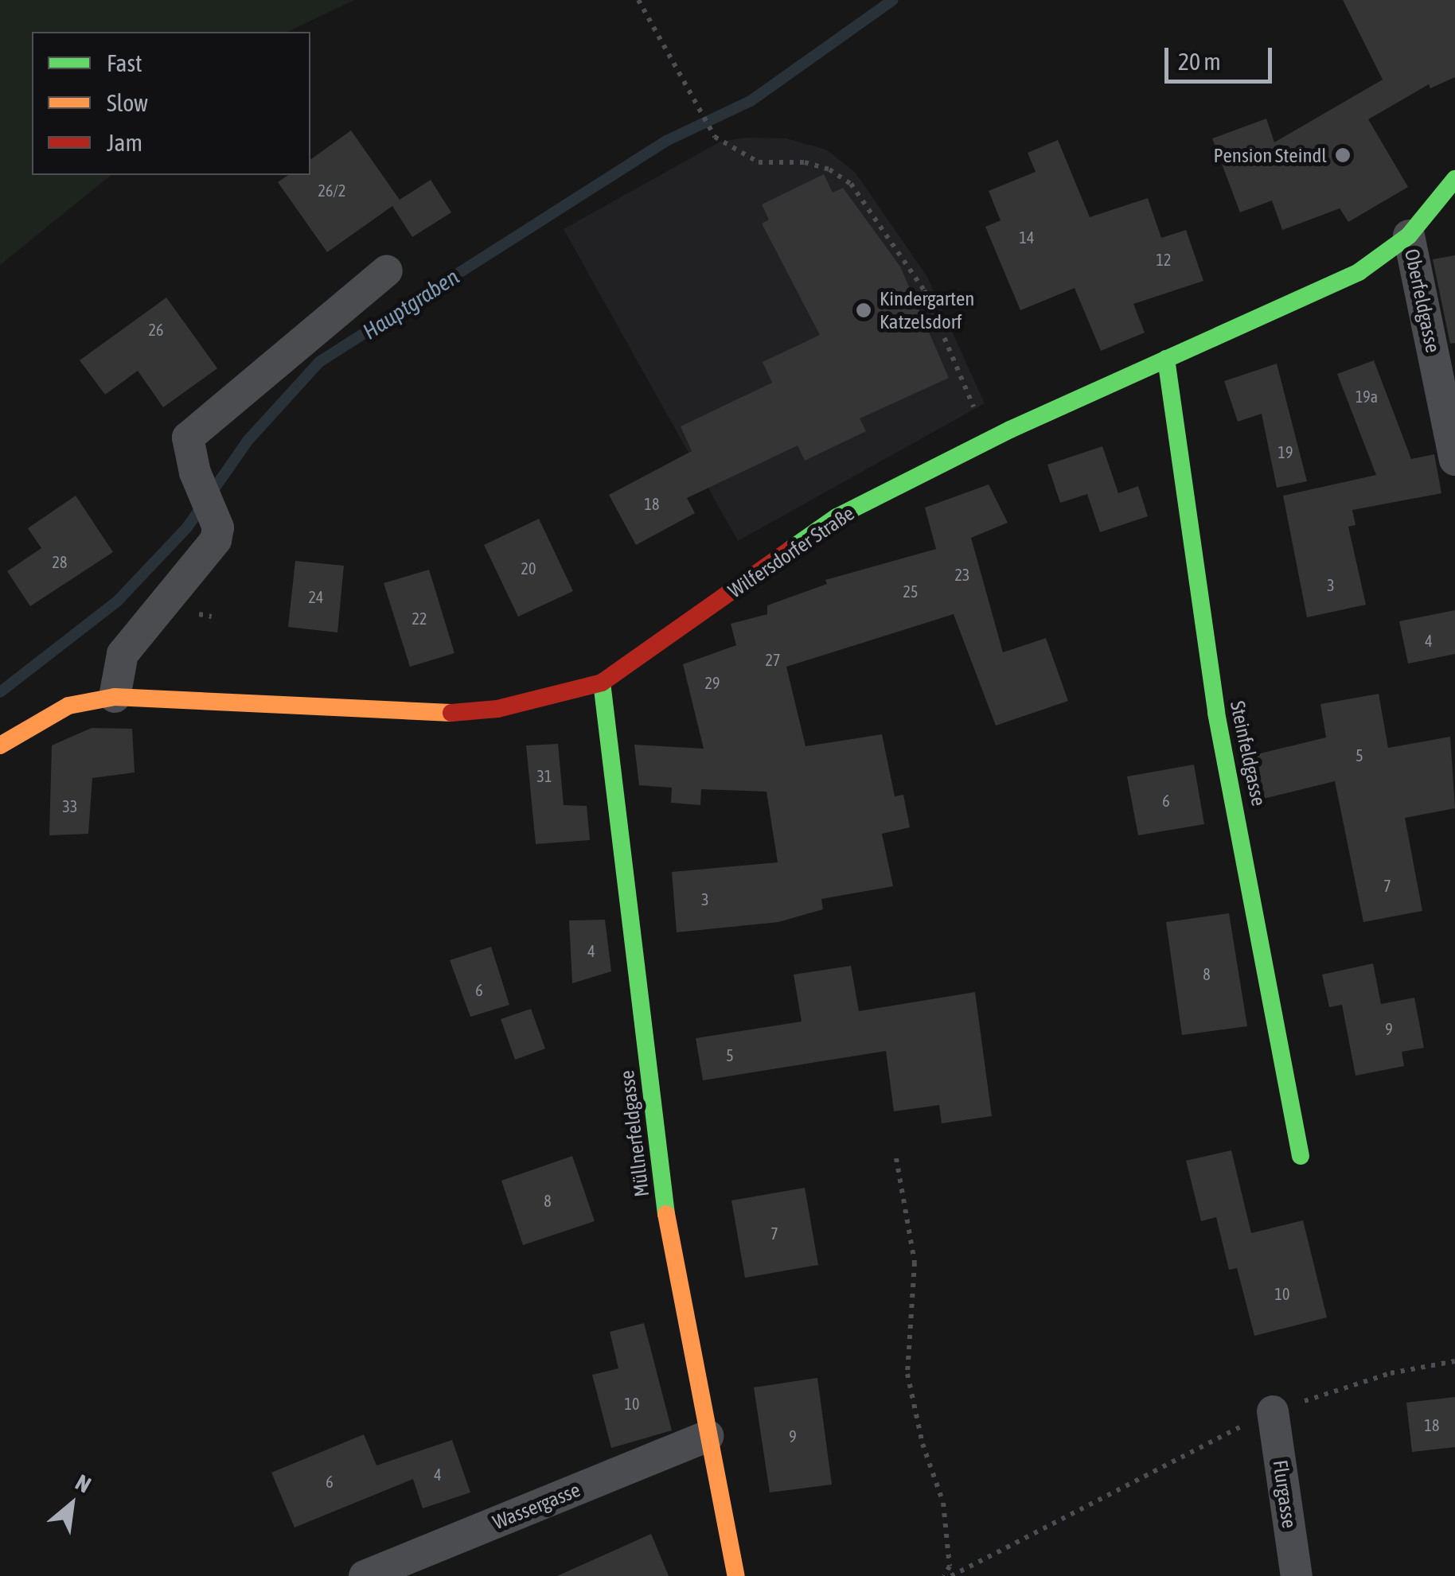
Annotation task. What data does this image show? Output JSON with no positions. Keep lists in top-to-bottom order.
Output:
{
  "streets": {
    "street": [
      "Oberfeldgasse",
      "Wilfersdorfer Straße",
      "Steinfeldgasse",
      "Müllnerfeldgasse",
      "Flurgasse",
      "Wassergasse"
    ]
  },
  "crossings": [
    ["Oberfeldgasse", "Wilfersdorfer Straße"],
    ["Wilfersdorfer Straße", "Steinfeldgasse"],
    ["Wilfersdorfer Straße", "Müllnerfeldgasse"],
    ["Müllnerfeldgasse", "Wassergasse"]
  ],
  "water": ["Hauptgraben"],
  "places": ["Pension Steindl", "Kindergarten Katzelsdorf"],
  "house_numbers": [
    "26/2",
    "14",
    "12",
    "26",
    "19a",
    "19",
    "18",
    "28",
    "20",
    "23",
    "3",
    "25",
    "24",
    "22",
    "4",
    "27",
    "29",
    "5",
    "31",
    "6",
    "33",
    "7",
    "3",
    "4",
    "8",
    "6",
    "9",
    "5",
    "8",
    "7",
    "10",
    "10",
    "18",
    "9",
    "4",
    "6"
  ],
  "legend": ["Fast", "Slow", "Jam"],
  "scale_bar": "20 m",
  "north": "top right"
}
